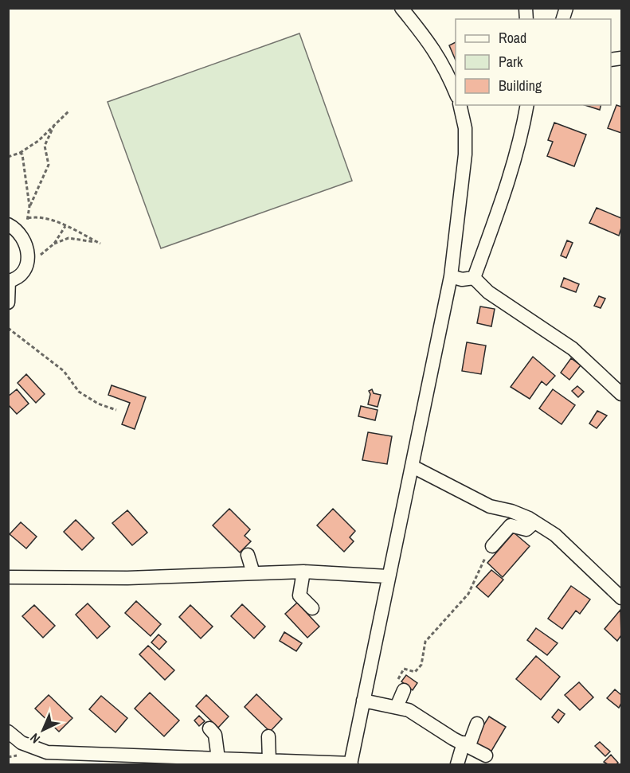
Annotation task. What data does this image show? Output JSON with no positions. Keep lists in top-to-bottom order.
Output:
{
  "legend": ["Road", "Park", "Building"],
  "north": "bottom left"
}
